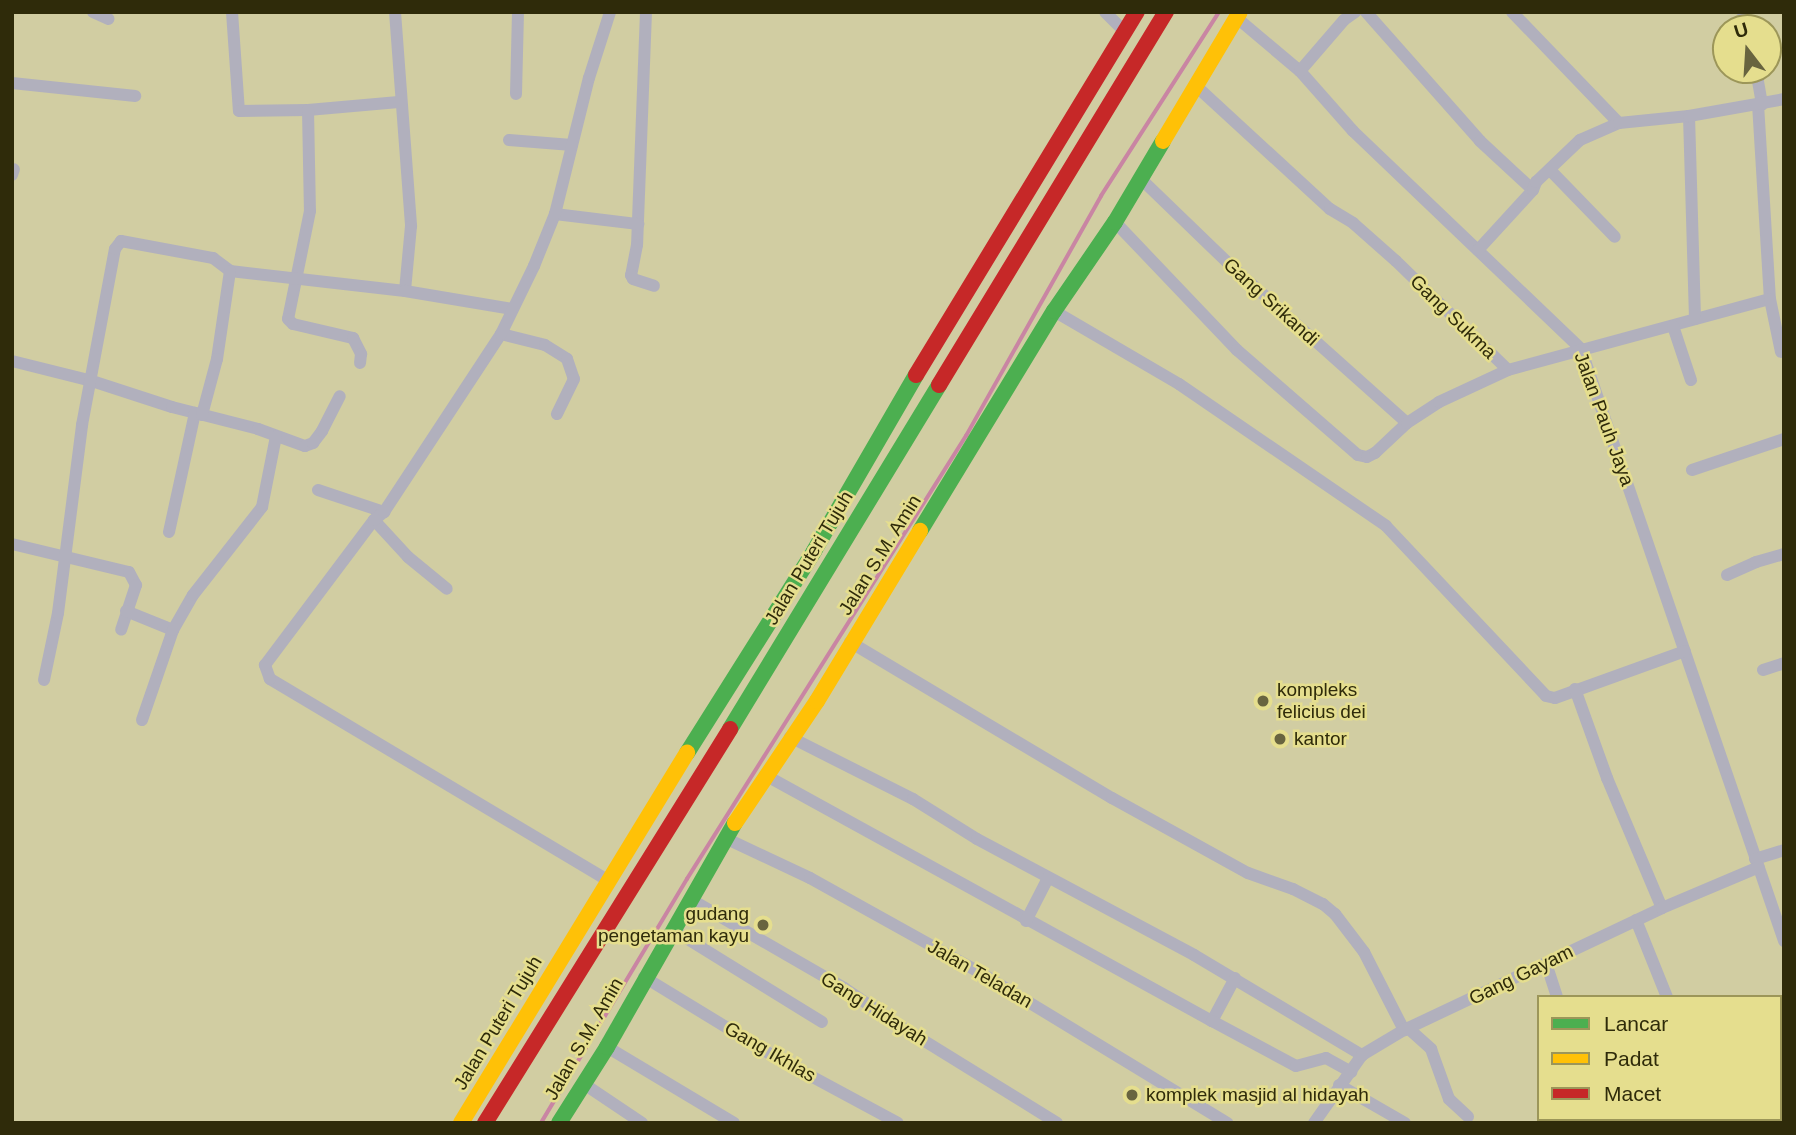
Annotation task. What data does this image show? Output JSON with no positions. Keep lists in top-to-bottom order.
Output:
{
  "streets": {
    "main road": ["Jalan S.M. Amin", "Jalan Puteri Tujuh"],
    "street": [
      "Gang Srikandi",
      "Gang Sukma",
      "Jalan Pauh Jaya",
      "Jalan Teladan",
      "Gang Gayam",
      "Gang Hidayah",
      "Gang Ikhlas"
    ]
  },
  "crossings": [
    ["Gang Srikandi", "Jalan S.M. Amin"],
    ["Gang Sukma", "Jalan Pauh Jaya"],
    ["Gang Sukma", "Jalan S.M. Amin"],
    ["Jalan Pauh Jaya", "Jalan S.M. Amin"],
    ["Jalan Pauh Jaya", "Gang Gayam"],
    ["Jalan S.M. Amin", "Jalan Teladan"],
    ["Jalan S.M. Amin", "Gang Hidayah"],
    ["Jalan S.M. Amin", "Gang Ikhlas"]
  ],
  "places": [
    "kompleks felicius dei",
    "kantor",
    "gudang pengetaman kayu",
    "komplek masjid al hidayah"
  ],
  "legend": ["Lancar", "Padat", "Macet"],
  "north": "top"
}
